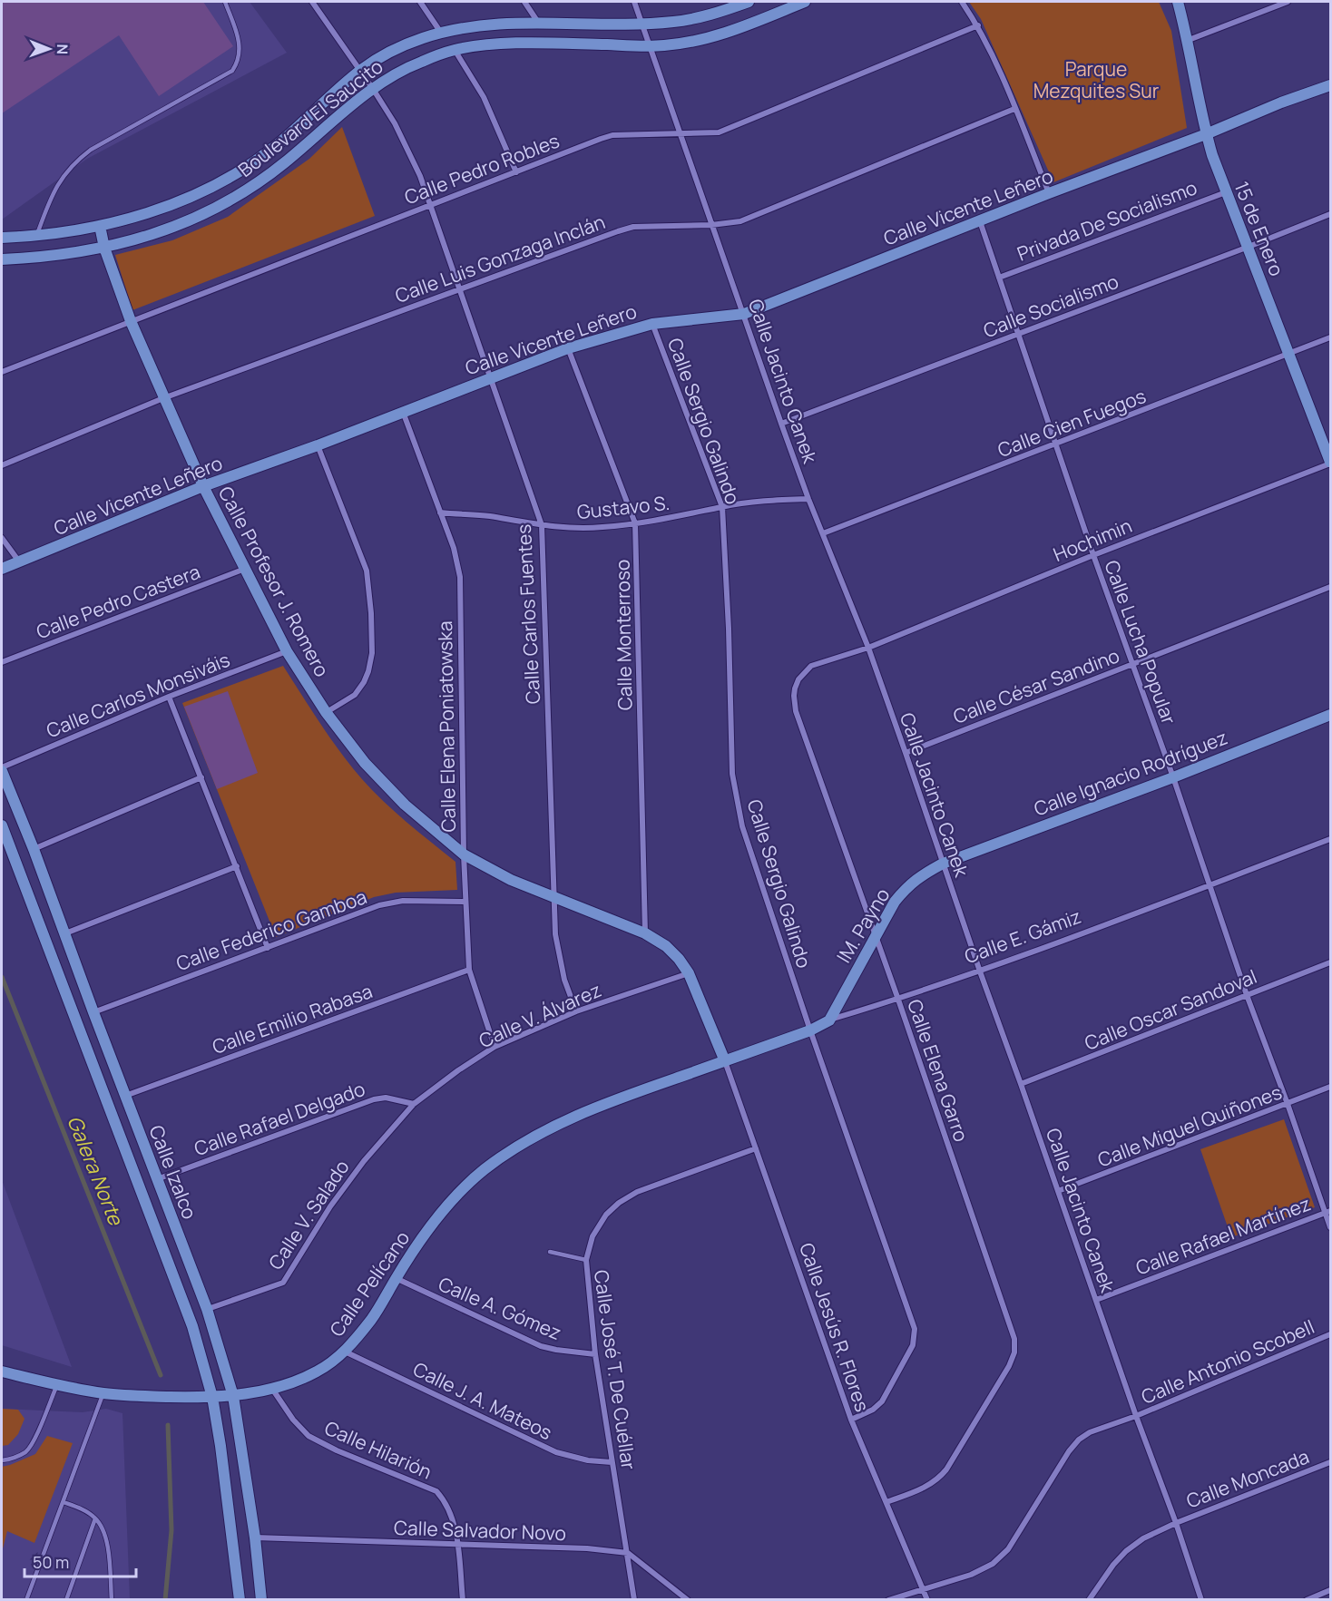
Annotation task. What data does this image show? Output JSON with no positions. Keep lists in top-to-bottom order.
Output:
{
  "streets": {
    "street": [
      "Boulevard El Saucito",
      "Calle Pedro Robles",
      "Calle Vicente Leñero",
      "Privada De Socialismo",
      "15 de Enero",
      "Calle Luis Gonzaga Inclán",
      "Calle Socialismo",
      "Calle Jacinto Canek",
      "Calle Sergio Galindo",
      "Calle Cien Fuegos",
      "Gustavo S.",
      "Hochimin",
      "Calle Profesor J. Romero",
      "Calle Pedro Castera",
      "Calle Carlos Fuentes",
      "Calle Monterroso",
      "Calle Lucha Popular",
      "Calle César Sandino",
      "Calle Carlos Monsiváis",
      "Calle Elena Poniatowska",
      "Calle Ignacio Rodríguez",
      "IM. Payno",
      "Calle Federico Gamboa",
      "Calle E. Gámiz",
      "Calle Oscar Sandoval",
      "Calle V. Álvarez",
      "Calle Emilio Rabasa",
      "Calle Elena Garro",
      "Calle Rafael Delgado",
      "Calle Miguel Quiñones",
      "Calle Izalco",
      "Calle V. Salado",
      "Calle Rafael Martínez",
      "Calle Pelícano",
      "Calle A. Gómez",
      "Calle Jesús R. Flores",
      "Calle Antonio Scobell",
      "Calle José T. De Cuéllar",
      "Calle J. A. Mateos",
      "Calle Hilarión",
      "Calle Moncada",
      "Calle Salvador Novo"
    ]
  },
  "crossings": [
    ["Boulevard El Saucito", "Calle Jacinto Canek"],
    ["Boulevard El Saucito", "Calle Profesor J. Romero"],
    ["Boulevard El Saucito", "Calle Carlos Fuentes"],
    ["Calle Pedro Robles", "Calle Jacinto Canek"],
    ["Calle Pedro Robles", "Calle Profesor J. Romero"],
    ["Calle Pedro Robles", "Calle Carlos Fuentes"],
    ["Calle Vicente Leñero", "15 de Enero"],
    ["Calle Vicente Leñero", "Calle Jacinto Canek"],
    ["Calle Vicente Leñero", "Calle Sergio Galindo"],
    ["Calle Vicente Leñero", "Calle Profesor J. Romero"],
    ["Calle Vicente Leñero", "Calle Carlos Fuentes"],
    ["Calle Vicente Leñero", "Calle Monterroso"],
    ["Calle Vicente Leñero", "Calle Lucha Popular"],
    ["Calle Vicente Leñero", "Calle Elena Poniatowska"],
    ["Privada De Socialismo", "15 de Enero"],
    ["Privada De Socialismo", "Calle Lucha Popular"],
    ["15 de Enero", "Calle Socialismo"],
    ["15 de Enero", "Calle Cien Fuegos"],
    ["15 de Enero", "Hochimin"],
    ["Calle Luis Gonzaga Inclán", "Calle Jacinto Canek"],
    ["Calle Luis Gonzaga Inclán", "Calle Profesor J. Romero"],
    ["Calle Luis Gonzaga Inclán", "Calle Carlos Fuentes"],
    ["Calle Socialismo", "Calle Jacinto Canek"],
    ["Calle Socialismo", "Calle Lucha Popular"],
    ["Calle Jacinto Canek", "Calle Cien Fuegos"],
    ["Calle Jacinto Canek", "Gustavo S."],
    ["Calle Jacinto Canek", "Hochimin"],
    ["Calle Jacinto Canek", "Calle César Sandino"],
    ["Calle Jacinto Canek", "Calle Ignacio Rodríguez"],
    ["Calle Jacinto Canek", "IM. Payno"],
    ["Calle Jacinto Canek", "Calle E. Gámiz"],
    ["Calle Jacinto Canek", "Calle Oscar Sandoval"],
    ["Calle Jacinto Canek", "Calle Elena Garro"],
    ["Calle Jacinto Canek", "Calle Miguel Quiñones"],
    ["Calle Jacinto Canek", "Calle Rafael Martínez"],
    ["Calle Jacinto Canek", "Calle Antonio Scobell"],
    ["Calle Jacinto Canek", "Calle Moncada"],
    ["Calle Sergio Galindo", "Gustavo S."],
    ["Calle Sergio Galindo", "Calle E. Gámiz"],
    ["Calle Sergio Galindo", "Calle Jesús R. Flores"],
    ["Calle Cien Fuegos", "Calle Lucha Popular"],
    ["Gustavo S.", "Calle Carlos Fuentes"],
    ["Gustavo S.", "Calle Monterroso"],
    ["Gustavo S.", "Calle Elena Poniatowska"],
    ["Hochimin", "Calle Lucha Popular"],
    ["Hochimin", "Calle Elena Garro"],
    ["Calle Profesor J. Romero", "Calle Pedro Castera"],
    ["Calle Profesor J. Romero", "Calle Carlos Fuentes"],
    ["Calle Profesor J. Romero", "Calle Monterroso"],
    ["Calle Profesor J. Romero", "Calle Carlos Monsiváis"],
    ["Calle Profesor J. Romero", "Calle Elena Poniatowska"],
    ["Calle Profesor J. Romero", "Calle E. Gámiz"],
    ["Calle Profesor J. Romero", "Calle V. Álvarez"],
    ["Calle Profesor J. Romero", "Calle Pelícano"],
    ["Calle Profesor J. Romero", "Calle Jesús R. Flores"],
    ["Calle Carlos Fuentes", "Calle V. Álvarez"],
    ["Calle Lucha Popular", "Calle César Sandino"],
    ["Calle Lucha Popular", "Calle Ignacio Rodríguez"],
    ["Calle Lucha Popular", "Calle E. Gámiz"],
    ["Calle Lucha Popular", "Calle Oscar Sandoval"],
    ["Calle Lucha Popular", "Calle Miguel Quiñones"],
    ["Calle Lucha Popular", "Calle Rafael Martínez"],
    ["Calle Carlos Monsiváis", "Calle Izalco"],
    ["Calle Elena Poniatowska", "Calle Federico Gamboa"],
    ["Calle Elena Poniatowska", "Calle V. Álvarez"],
    ["Calle Elena Poniatowska", "Calle Emilio Rabasa"],
    ["Calle Ignacio Rodríguez", "IM. Payno"],
    ["IM. Payno", "Calle E. Gámiz"],
    ["IM. Payno", "Calle Elena Garro"],
    ["Calle Federico Gamboa", "Calle Izalco"],
    ["Calle E. Gámiz", "Calle Elena Garro"],
    ["Calle E. Gámiz", "Calle Pelícano"],
    ["Calle E. Gámiz", "Calle Jesús R. Flores"],
    ["Calle V. Álvarez", "Calle Rafael Delgado"],
    ["Calle V. Álvarez", "Calle V. Salado"],
    ["Calle Emilio Rabasa", "Calle Izalco"],
    ["Calle Elena Garro", "Calle Jesús R. Flores"],
    ["Calle Rafael Delgado", "Calle Izalco"],
    ["Calle Rafael Delgado", "Calle V. Salado"],
    ["Calle Izalco", "Calle V. Salado"],
    ["Calle Izalco", "Calle Pelícano"],
    ["Calle Izalco", "Calle Salvador Novo"],
    ["Calle Pelícano", "Calle A. Gómez"],
    ["Calle Pelícano", "Calle Jesús R. Flores"],
    ["Calle Pelícano", "Calle J. A. Mateos"],
    ["Calle Pelícano", "Calle Hilarión"],
    ["Calle A. Gómez", "Calle José T. De Cuéllar"],
    ["Calle Jesús R. Flores", "Calle José T. De Cuéllar"],
    ["Calle José T. De Cuéllar", "Calle J. A. Mateos"],
    ["Calle José T. De Cuéllar", "Calle Salvador Novo"],
    ["Calle Hilarión", "Calle Salvador Novo"]
  ],
  "water": ["Galera Norte"],
  "parks": ["Parque Mezquites Sur"],
  "scale_bar": "50 m",
  "north": "right"
}
